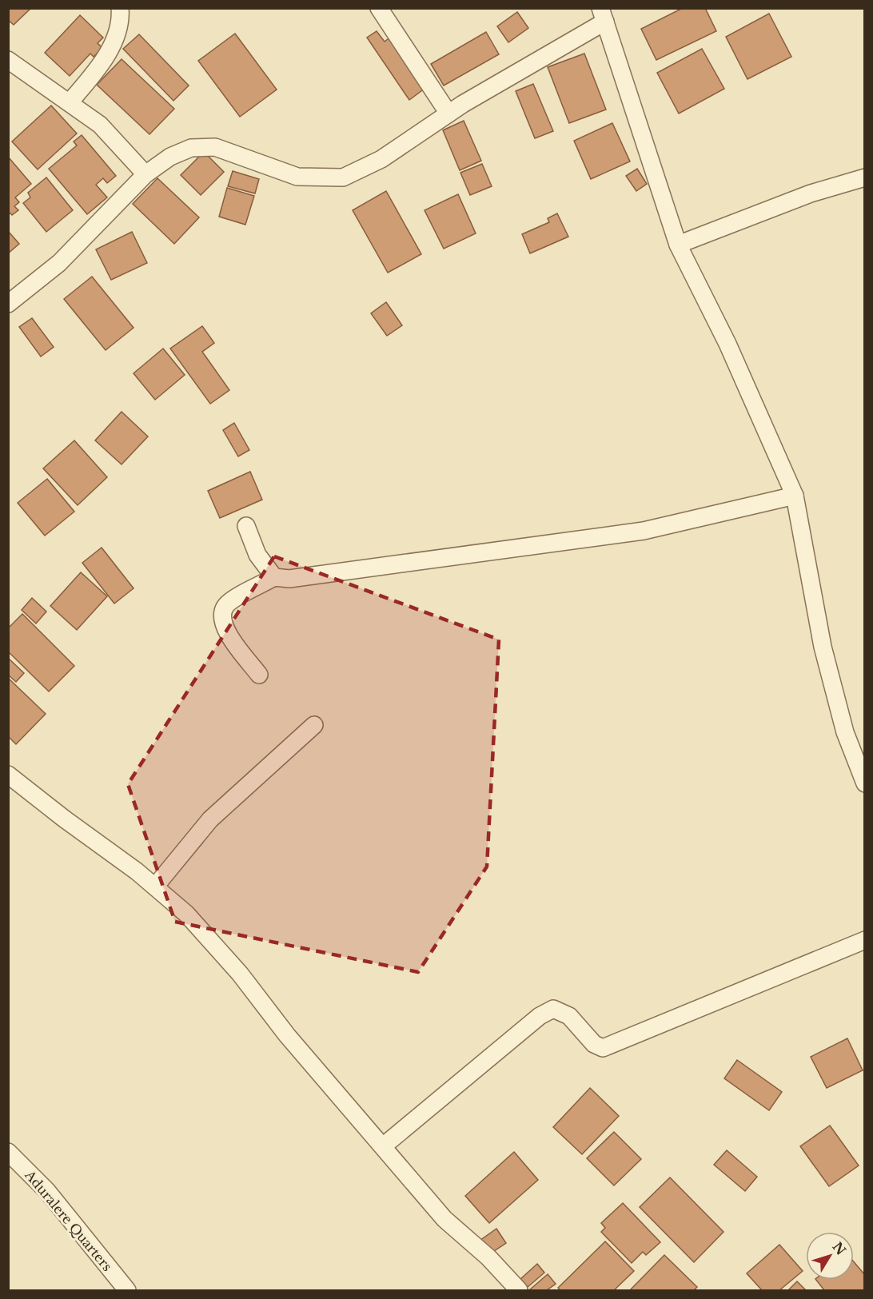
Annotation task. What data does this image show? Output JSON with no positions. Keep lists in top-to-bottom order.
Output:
{
  "streets": {
    "street": ["Aduralere Quarters"]
  },
  "north": "top right"
}
